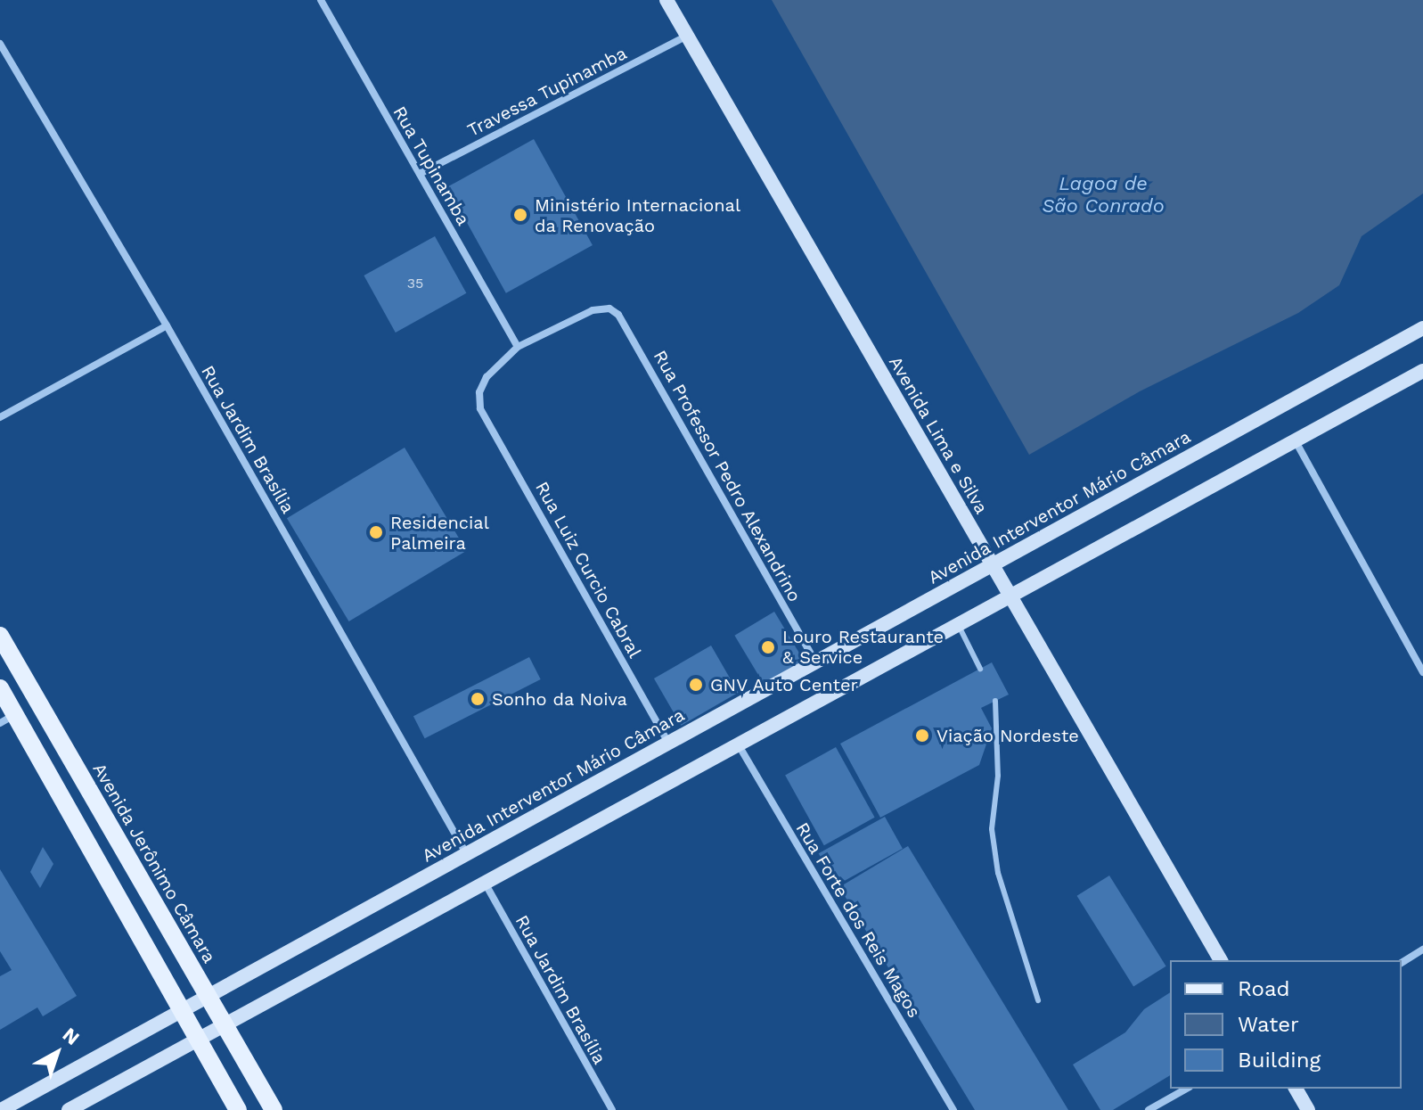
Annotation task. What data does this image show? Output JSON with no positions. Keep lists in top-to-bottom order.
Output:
{
  "streets": {
    "main road": ["Avenida Lima e Silva", "Avenida Interventor Mário Câmara", "Avenida Jerônimo Câmara"],
    "street": [
      "Travessa Tupinamba",
      "Rua Tupinamba",
      "Rua Jardim Brasília",
      "Rua Professor Pedro Alexandrino",
      "Rua Luiz Curcio Cabral",
      "Rua Forte dos Reis Magos"
    ]
  },
  "crossings": [
    ["Travessa Tupinamba", "Rua Tupinamba"],
    ["Travessa Tupinamba", "Avenida Lima e Silva"],
    ["Rua Tupinamba", "Rua Professor Pedro Alexandrino"],
    ["Rua Tupinamba", "Rua Luiz Curcio Cabral"],
    ["Avenida Lima e Silva", "Avenida Interventor Mário Câmara"],
    ["Rua Jardim Brasília", "Avenida Interventor Mário Câmara"],
    ["Rua Professor Pedro Alexandrino", "Avenida Interventor Mário Câmara"],
    ["Rua Professor Pedro Alexandrino", "Rua Luiz Curcio Cabral"],
    ["Avenida Interventor Mário Câmara", "Rua Luiz Curcio Cabral"],
    ["Avenida Interventor Mário Câmara", "Avenida Jerônimo Câmara"]
  ],
  "water": ["Lagoa de São Conrado"],
  "places": [
    "Ministério Internacional da Renovação",
    "Residencial Palmeira",
    "Louro Restaurante & Service",
    "GNV Auto Center",
    "Sonho da Noiva",
    "Viação Nordeste"
  ],
  "house_numbers": ["35"],
  "legend": ["Road", "Water", "Building"],
  "north": "top right"
}
